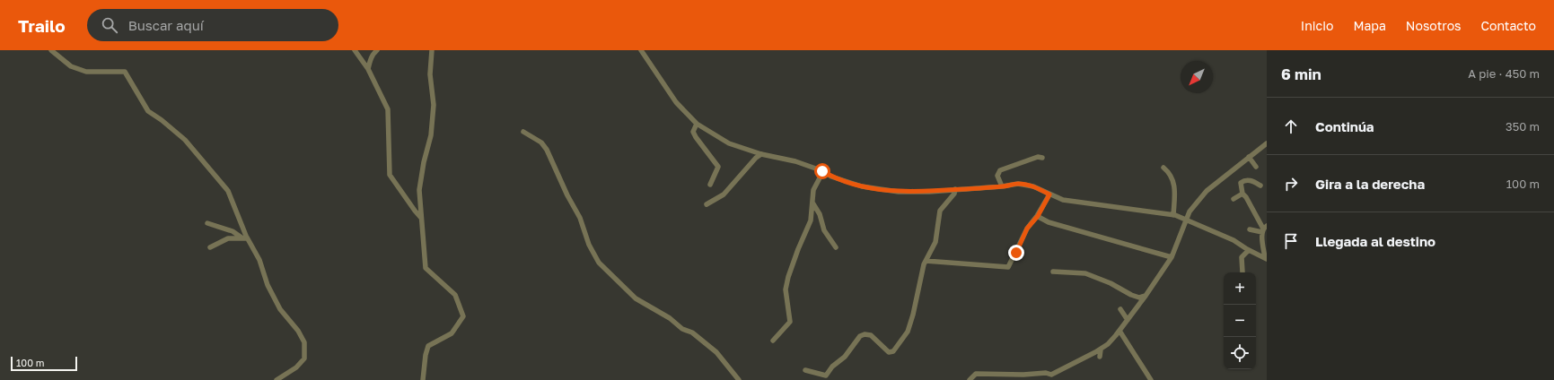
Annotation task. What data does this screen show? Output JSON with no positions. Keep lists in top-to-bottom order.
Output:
{
  "scale_bar": "100 m",
  "north": "bottom left",
  "page": {
    "header": "Trailo",
    "search": "Buscar aquí",
    "nav": [
      "Inicio",
      "Mapa",
      "Nosotros",
      "Contacto"
    ],
    "heading": ["6 min", "A pie · 450 m"],
    "list": [
      ["Continúa", "350 m"],
      ["Gira a la derecha", "100 m"],
      "Llegada al destino"
    ],
    "map_buttons": ["+", "−"],
    "scale": "100 m"
  }
}
